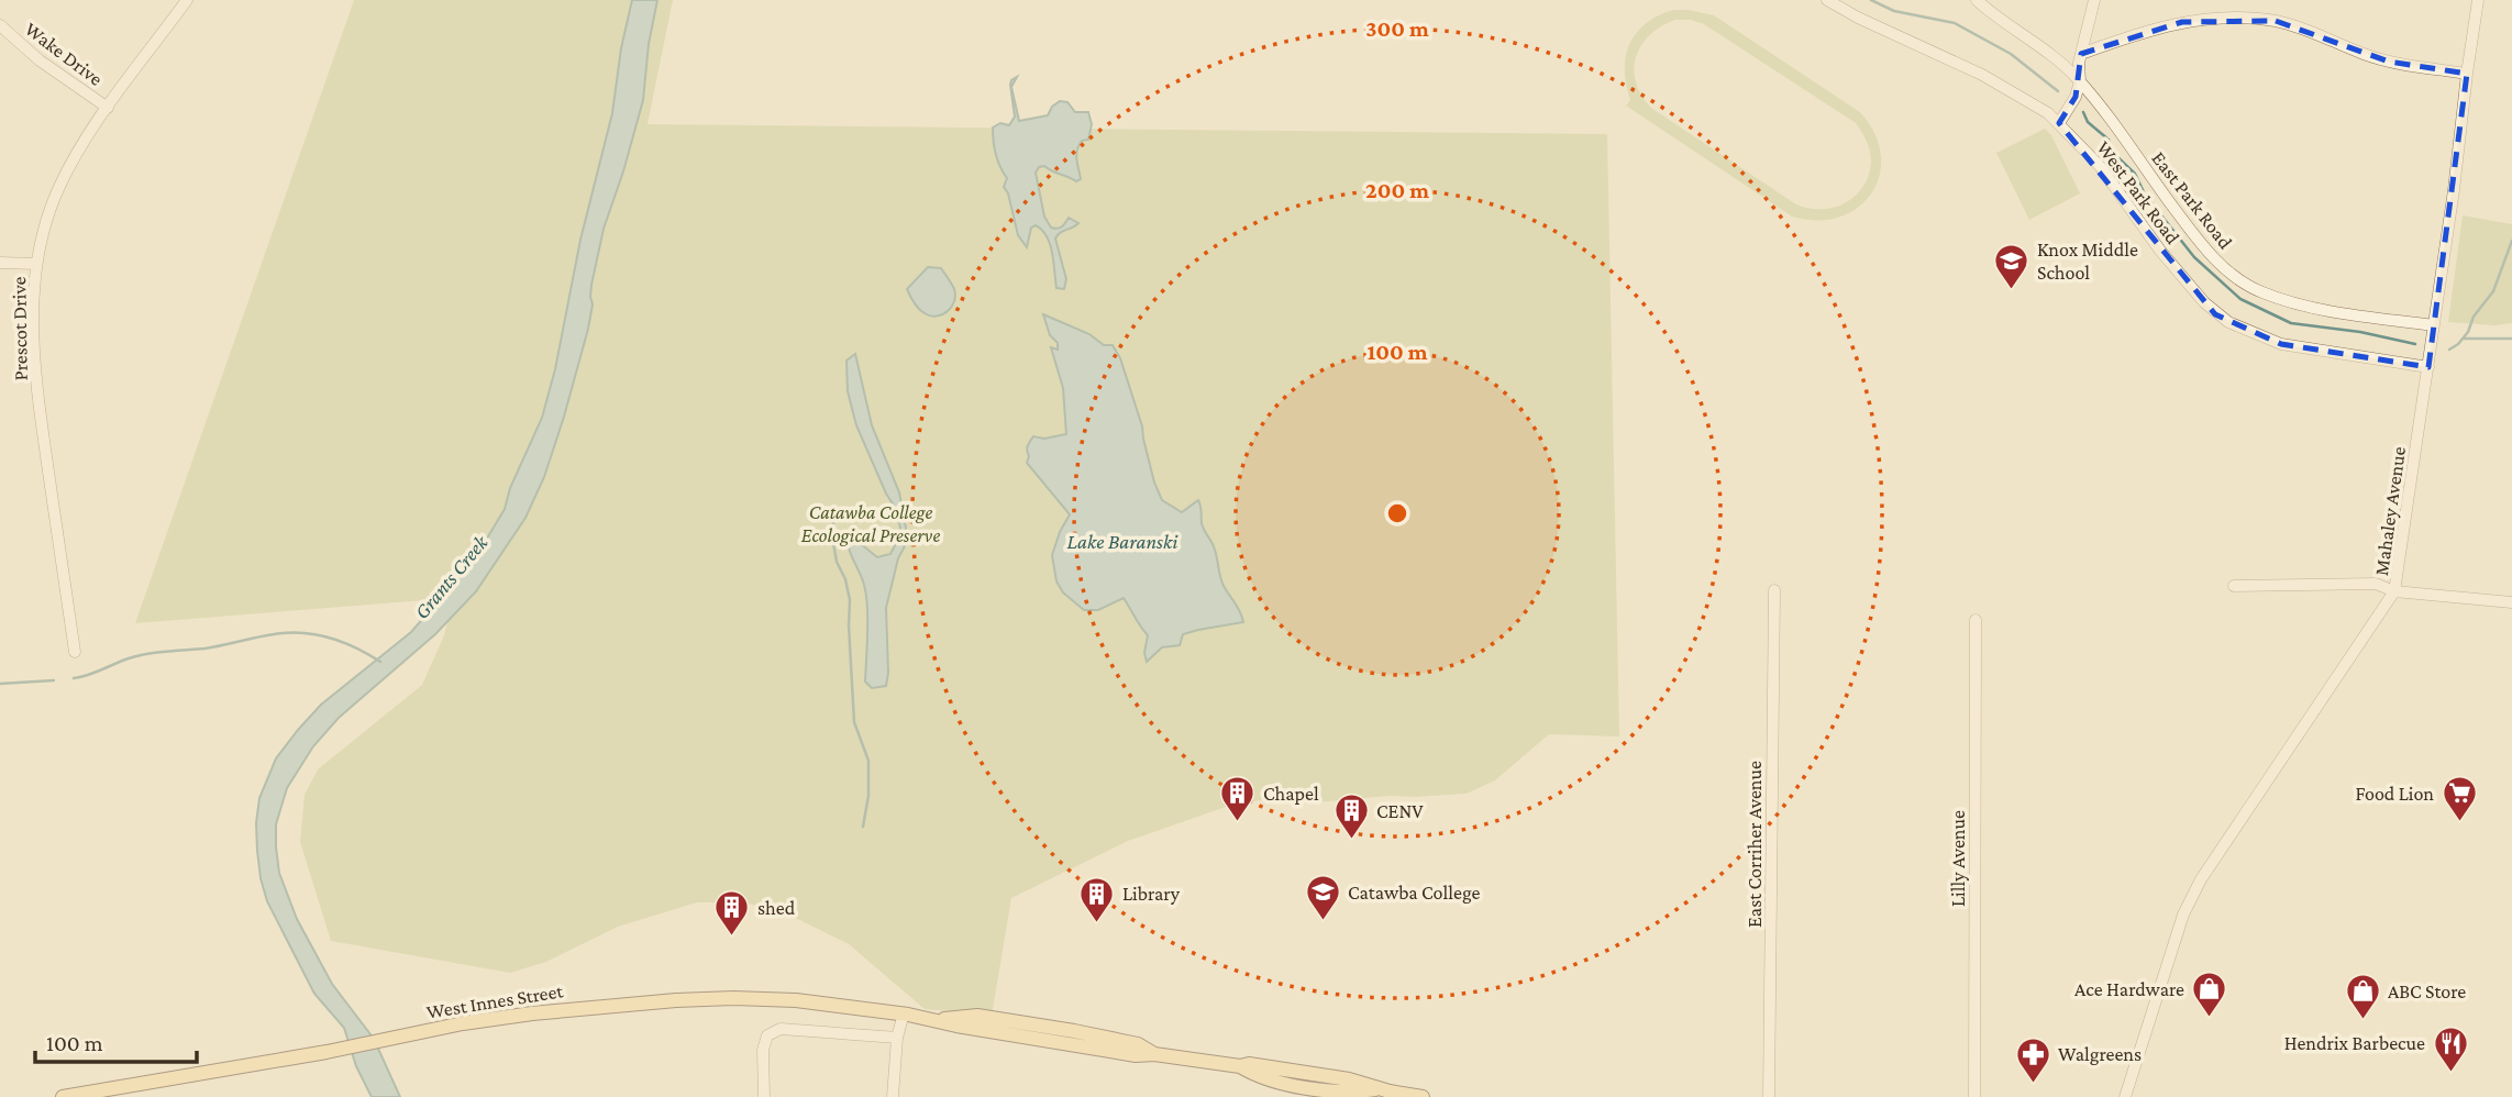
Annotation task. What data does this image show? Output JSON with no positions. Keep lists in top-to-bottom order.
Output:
{
  "streets": {
    "main road": ["West Innes Street"],
    "street": [
      "Wake Drive",
      "West Park Road",
      "East Park Road",
      "Prescot Drive",
      "Mahaley Avenue",
      "East Corriher Avenue",
      "Lilly Avenue"
    ]
  },
  "crossings": [
    ["Wake Drive", "Prescot Drive"],
    ["West Park Road", "Mahaley Avenue"],
    ["East Park Road", "Mahaley Avenue"]
  ],
  "water": ["Lake Baranski", "Grants Creek"],
  "parks": ["Catawba College Ecological Preserve"],
  "places": {
    "school or university": ["Knox Middle School", "Catawba College"],
    "building": [
      "Chapel",
      "CENV",
      "Library",
      "shed"
    ],
    "supermarket": ["Food Lion"],
    "shop": ["Ace Hardware", "ABC Store"],
    "restaurant": ["Hendrix Barbecue"],
    "pharmacy": ["Walgreens"]
  },
  "scale_bar": "100 m",
  "rings": ["300 m", "200 m", "100 m"]
}
